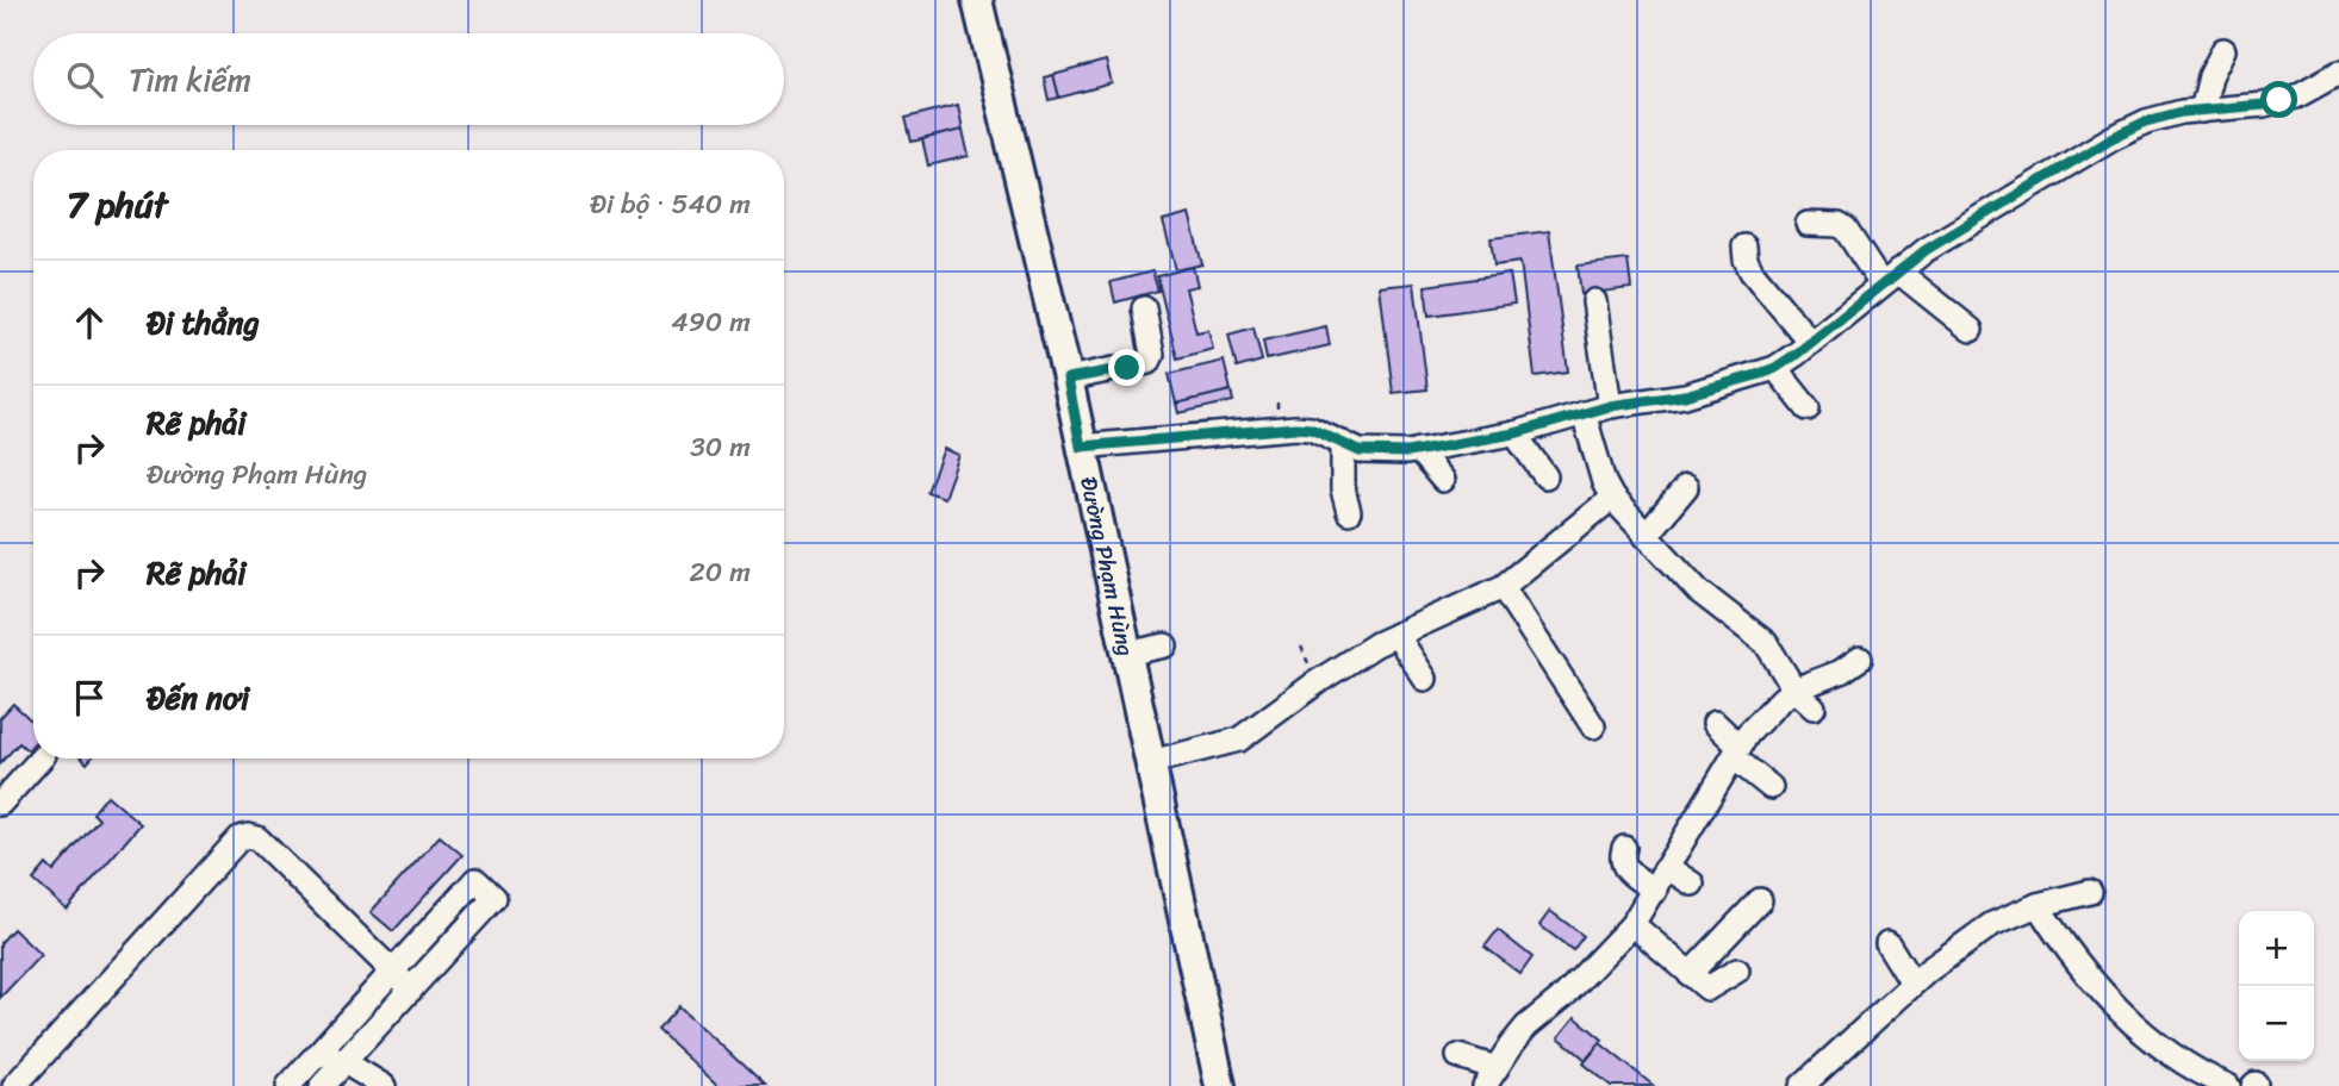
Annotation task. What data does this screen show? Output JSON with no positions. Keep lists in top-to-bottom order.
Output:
{
  "streets": {
    "main road": ["Đường Phạm Hùng"]
  },
  "page": {
    "search": "Tìm kiếm",
    "heading": ["7 phút", "Đi bộ · 540 m"],
    "list": [
      ["Đi thẳng", "490 m"],
      ["Rẽ phải", "Đường Phạm Hùng", "30 m"],
      ["Rẽ phải", "20 m"],
      "Đến nơi"
    ],
    "map_buttons": ["+", "−"]
  }
}
